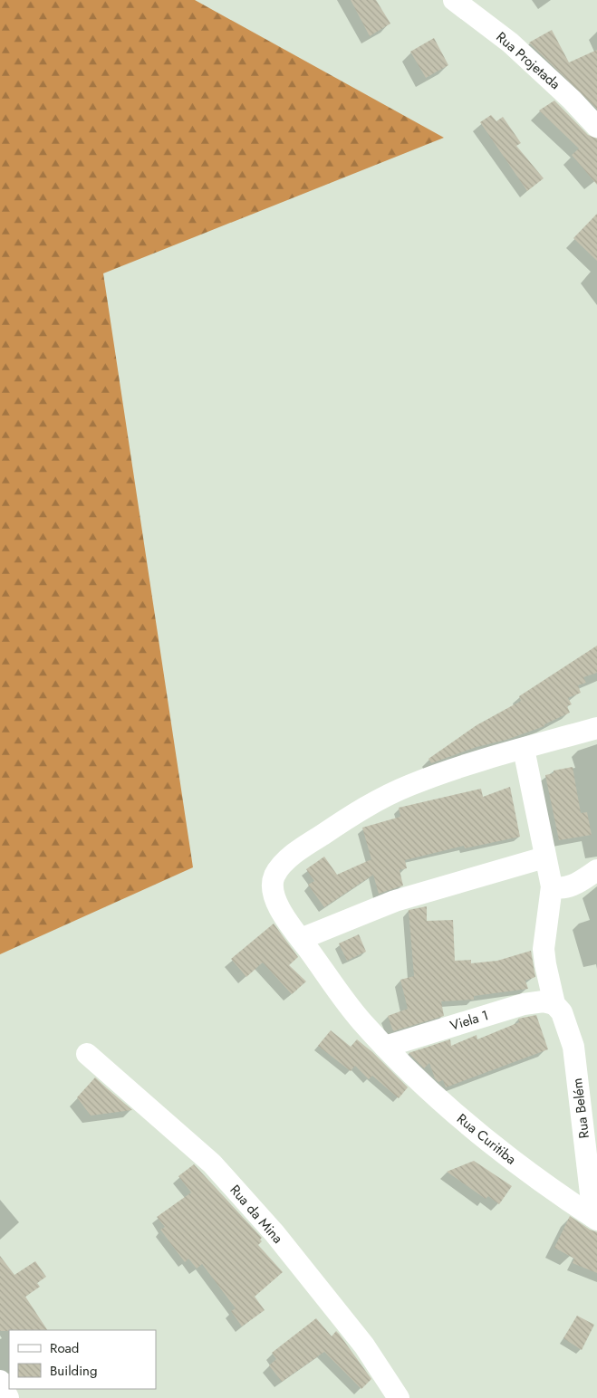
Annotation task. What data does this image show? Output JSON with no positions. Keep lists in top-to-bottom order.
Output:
{
  "streets": {
    "street": [
      "Rua Projetada",
      "Viela 1",
      "Rua Belém",
      "Rua Curitiba",
      "Rua da Mina"
    ]
  },
  "crossings": [
    ["Viela 1", "Rua Belém"],
    ["Viela 1", "Rua Curitiba"],
    ["Rua Belém", "Rua Curitiba"]
  ],
  "legend": ["Road", "Building"]
}
